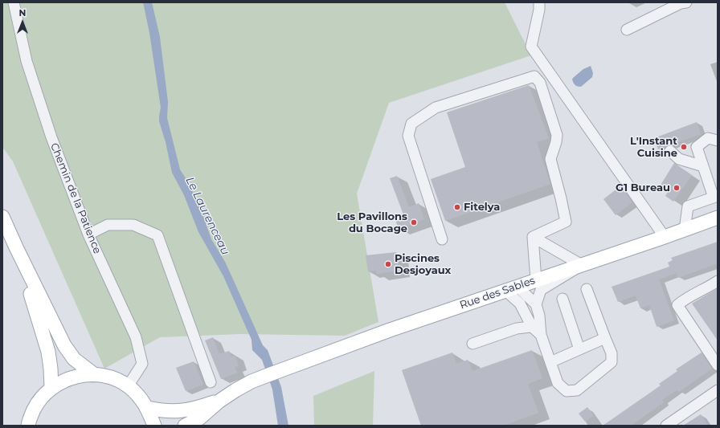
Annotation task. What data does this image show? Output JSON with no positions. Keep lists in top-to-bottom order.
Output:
{
  "streets": {
    "main road": ["Rue des Sables"],
    "street": ["Chemin de la Patience"]
  },
  "water": ["Le Laurenceau"],
  "places": [
    "L'Instant Cuisine",
    "G1 Bureau",
    "Fitelya",
    "Les Pavillons du Bocage",
    "Piscines Desjoyaux"
  ],
  "north": "top"
}
